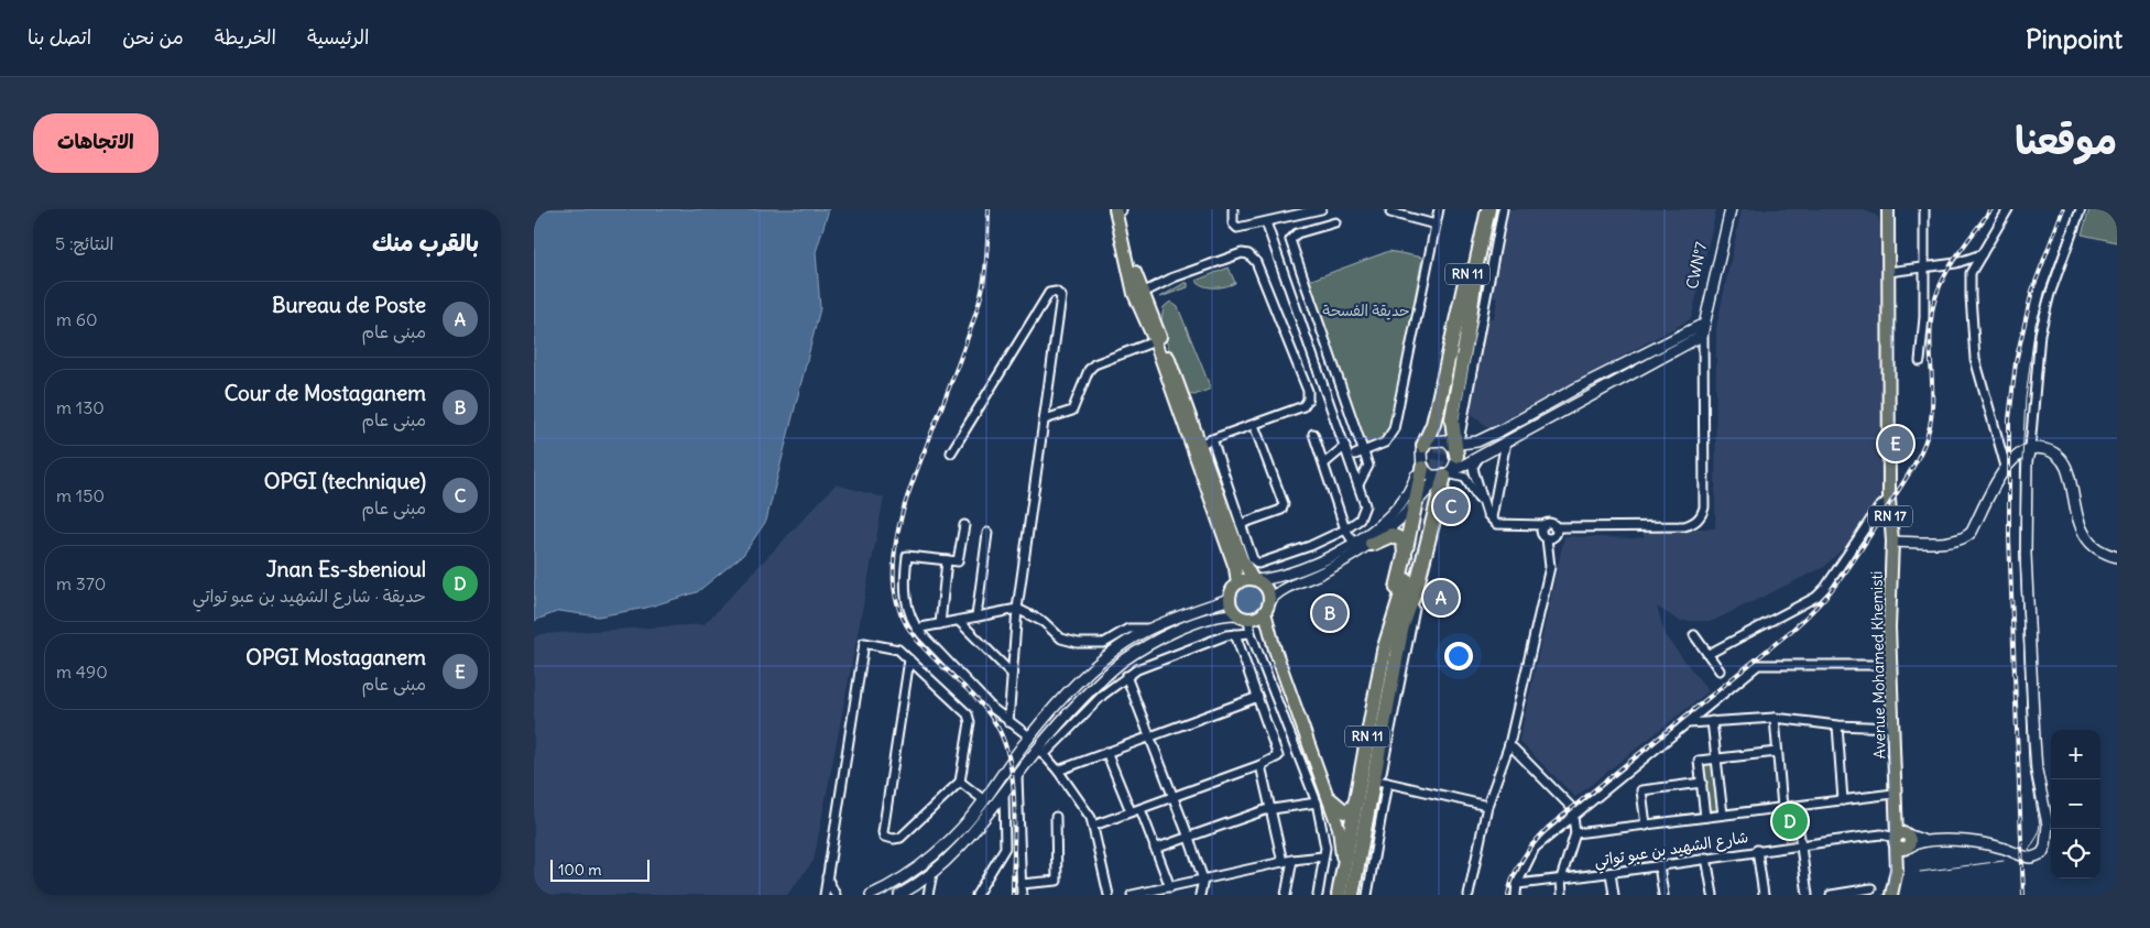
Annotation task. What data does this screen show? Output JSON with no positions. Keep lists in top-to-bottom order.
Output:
{
  "streets": {
    "highway": ["RN 11"],
    "main road": ["CWN°7", "RN 17", "Avenue Mohamed Khemisti"],
    "street": ["شارع الشهيد بن عبو تواتي"]
  },
  "crossings": [
    ["Avenue Mohamed Khemisti", "شارع الشهيد بن عبو تواتي"]
  ],
  "parks": ["حديقة الفسحة"],
  "scale_bar": "100 m",
  "page": {
    "header": "Pinpoint",
    "nav": [
      "الرئيسية",
      "الخريطة",
      "من نحن",
      "اتصل بنا"
    ],
    "title": "موقعنا",
    "buttons": "الاتجاهات",
    "heading": ["بالقرب منك", "النتائج: 5"],
    "list": [
      {
        "mark": "A",
        "name": "Bureau de Poste",
        "note": "مبنى عام",
        "value": "60 m"
      },
      {
        "mark": "B",
        "name": "Cour de Mostaganem",
        "note": "مبنى عام",
        "value": "130 m"
      },
      {
        "mark": "C",
        "name": "OPGI (technique)",
        "note": "مبنى عام",
        "value": "150 m"
      },
      {
        "mark": "D",
        "name": "Jnan Es-sbenioul",
        "note": "حديقة · شارع الشهيد بن عبو تواتي",
        "value": "370 m"
      },
      {
        "mark": "E",
        "name": "OPGI Mostaganem",
        "note": "مبنى عام",
        "value": "490 m"
      }
    ],
    "pins": [
      "E",
      "C",
      "A",
      "B",
      "D"
    ],
    "map_buttons": ["+", "−"],
    "scale": "100 m"
  }
}
